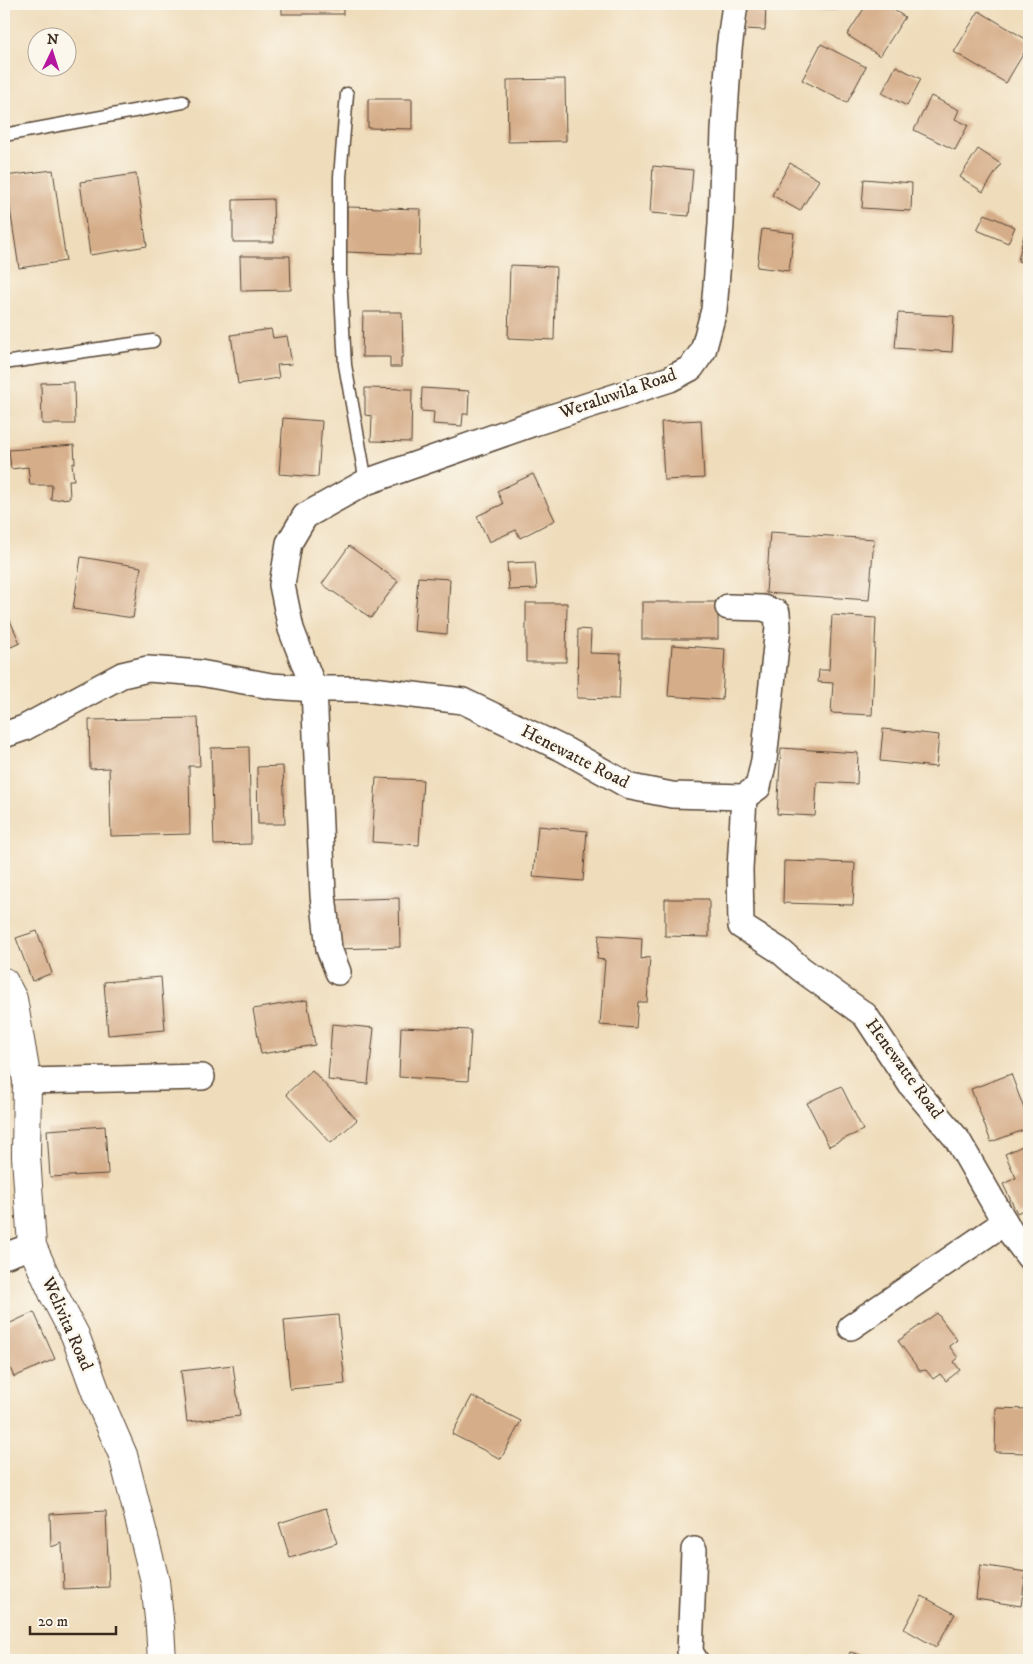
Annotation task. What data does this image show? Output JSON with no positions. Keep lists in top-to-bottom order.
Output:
{
  "streets": {
    "street": ["Weraluwila Road", "Henewatte Road", "Welivita Road"]
  },
  "scale_bar": "20 m",
  "north": "top"
}
